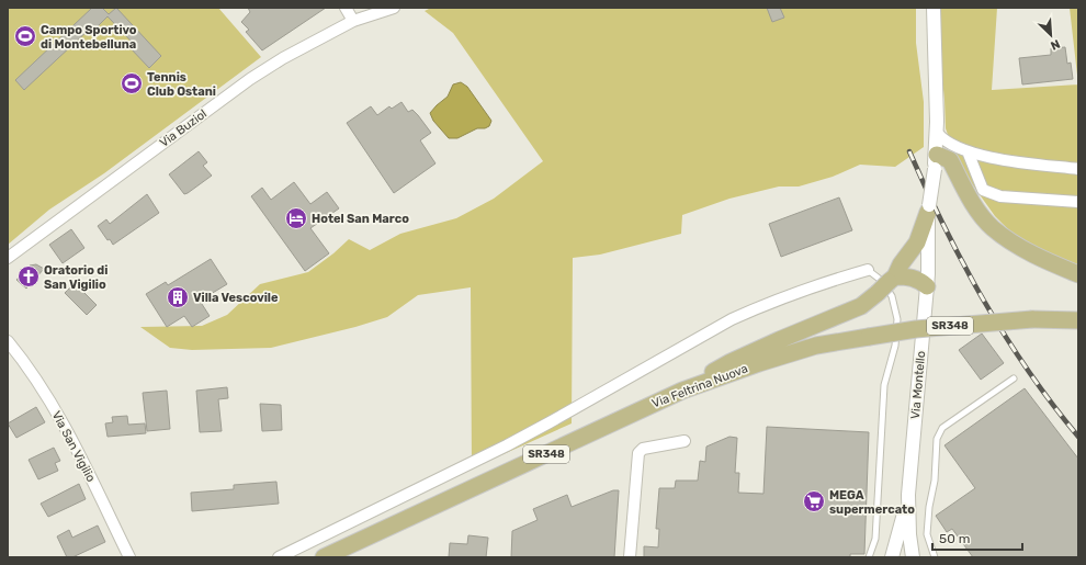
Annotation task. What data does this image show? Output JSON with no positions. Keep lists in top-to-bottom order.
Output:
{
  "streets": {
    "main road": ["SR348", "Via Feltrina Nuova"],
    "street": ["Via Buziol", "Via Montello", "Via San Vigilio"]
  },
  "places": {
    "sports": ["Campo Sportivo di Montebelluna", "Tennis Club Ostani"],
    "hotel": ["Hotel San Marco"],
    "church": ["Oratorio di San Vigilio"],
    "building": ["Villa Vescovile"],
    "supermarket": ["MEGA supermercato"]
  },
  "scale_bar": "50 m",
  "north": "bottom right"
}
